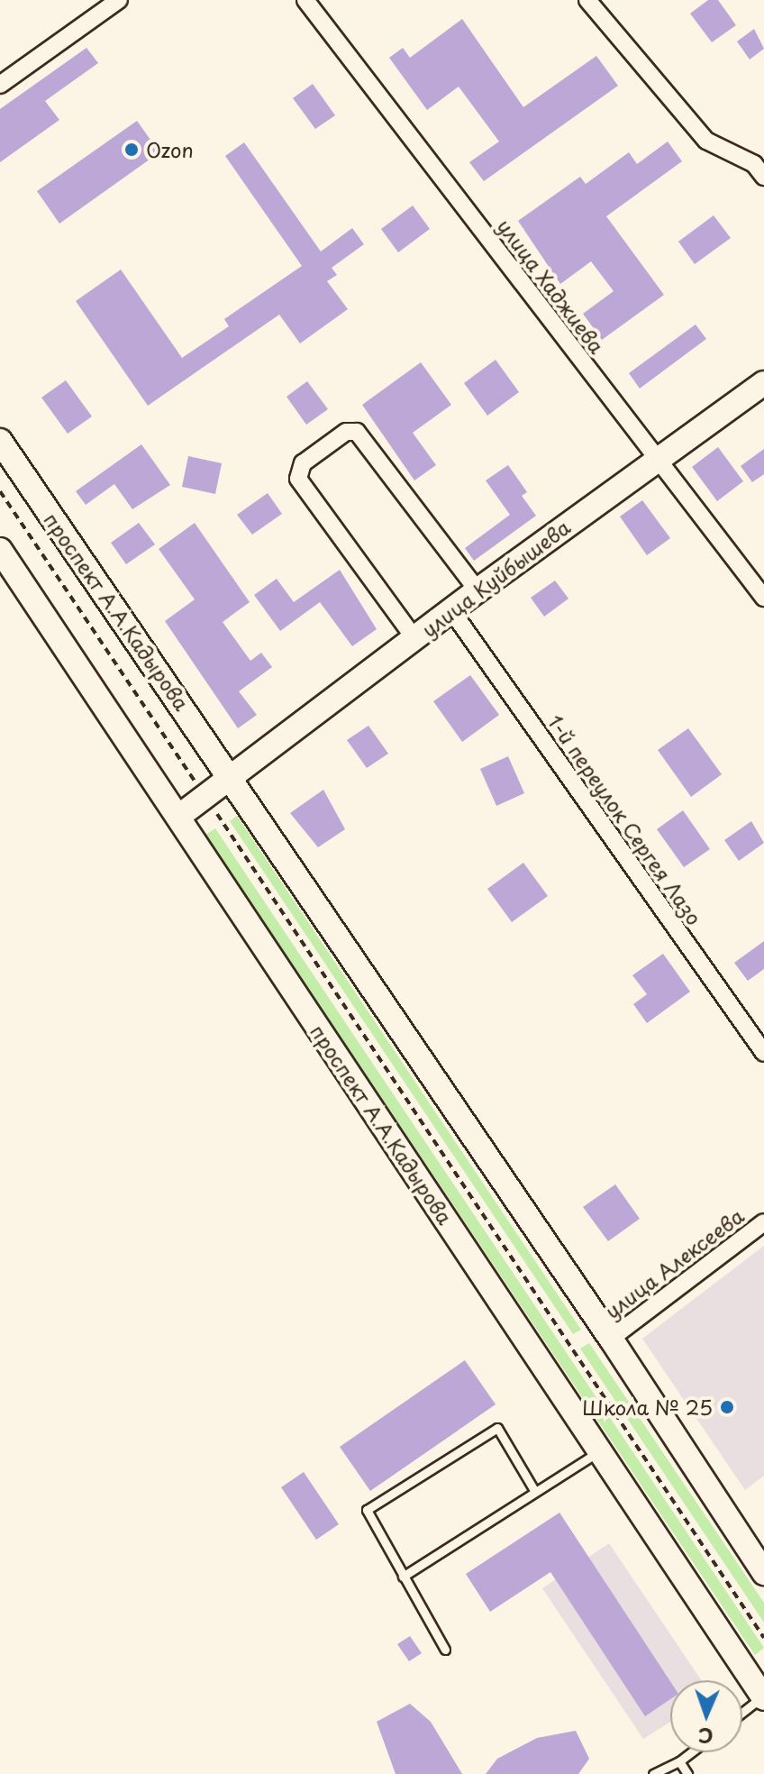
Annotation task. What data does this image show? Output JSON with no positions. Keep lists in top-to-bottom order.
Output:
{
  "streets": {
    "street": [
      "улица Хаджиева",
      "улица Куйбышева",
      "проспект А.А.Кадырова",
      "1-й переулок Сергея Лазо",
      "улица Алексеева"
    ]
  },
  "crossings": [
    ["улица Хаджиева", "улица Куйбышева"],
    ["улица Куйбышева", "проспект А.А.Кадырова"],
    ["улица Куйбышева", "1-й переулок Сергея Лазо"],
    ["проспект А.А.Кадырова", "улица Алексеева"]
  ],
  "places": ["Ozon", "Школа № 25"],
  "north": "bottom"
}
